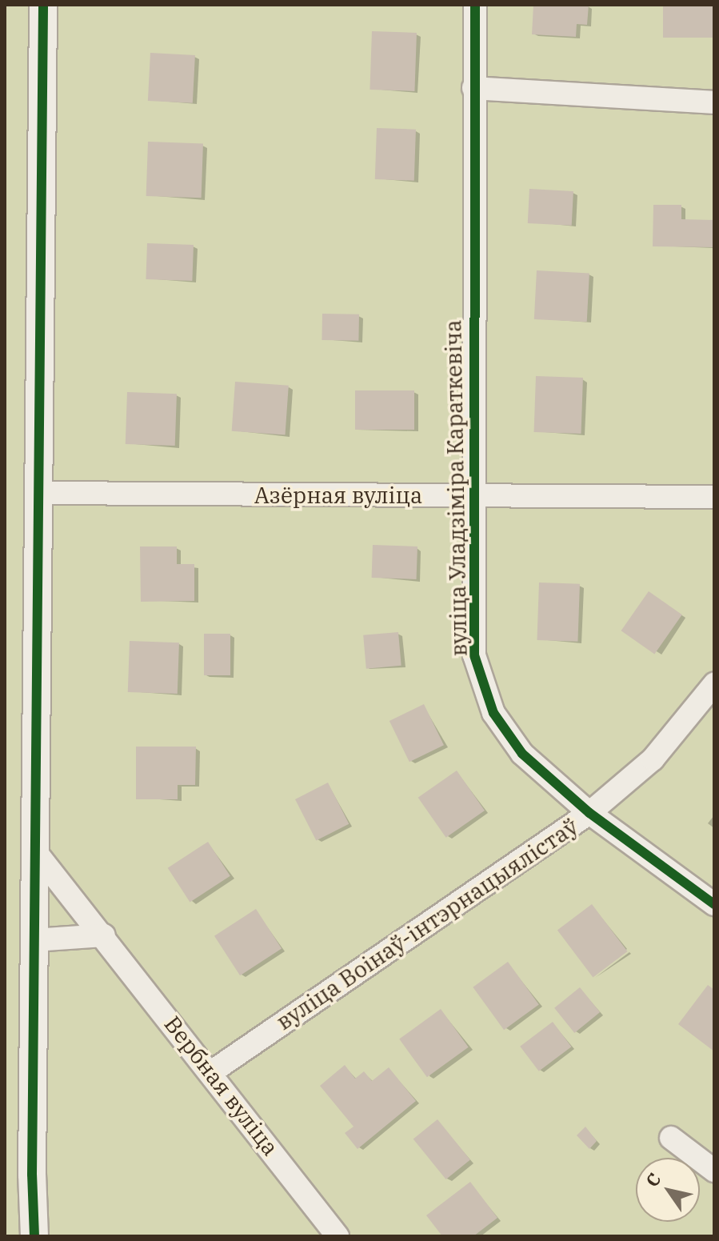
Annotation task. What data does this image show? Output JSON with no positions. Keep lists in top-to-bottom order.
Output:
{
  "streets": {
    "street": [
      "вуліца Уладзіміра Караткевіча",
      "Азёрная вуліца",
      "вуліца Воінаў-інтэрнацыялістаў",
      "Вербная вуліца"
    ]
  },
  "crossings": [
    ["вуліца Уладзіміра Караткевіча", "Азёрная вуліца"],
    ["вуліца Уладзіміра Караткевіча", "вуліца Воінаў-інтэрнацыялістаў"],
    ["вуліца Воінаў-інтэрнацыялістаў", "Вербная вуліца"]
  ],
  "north": "top left"
}
